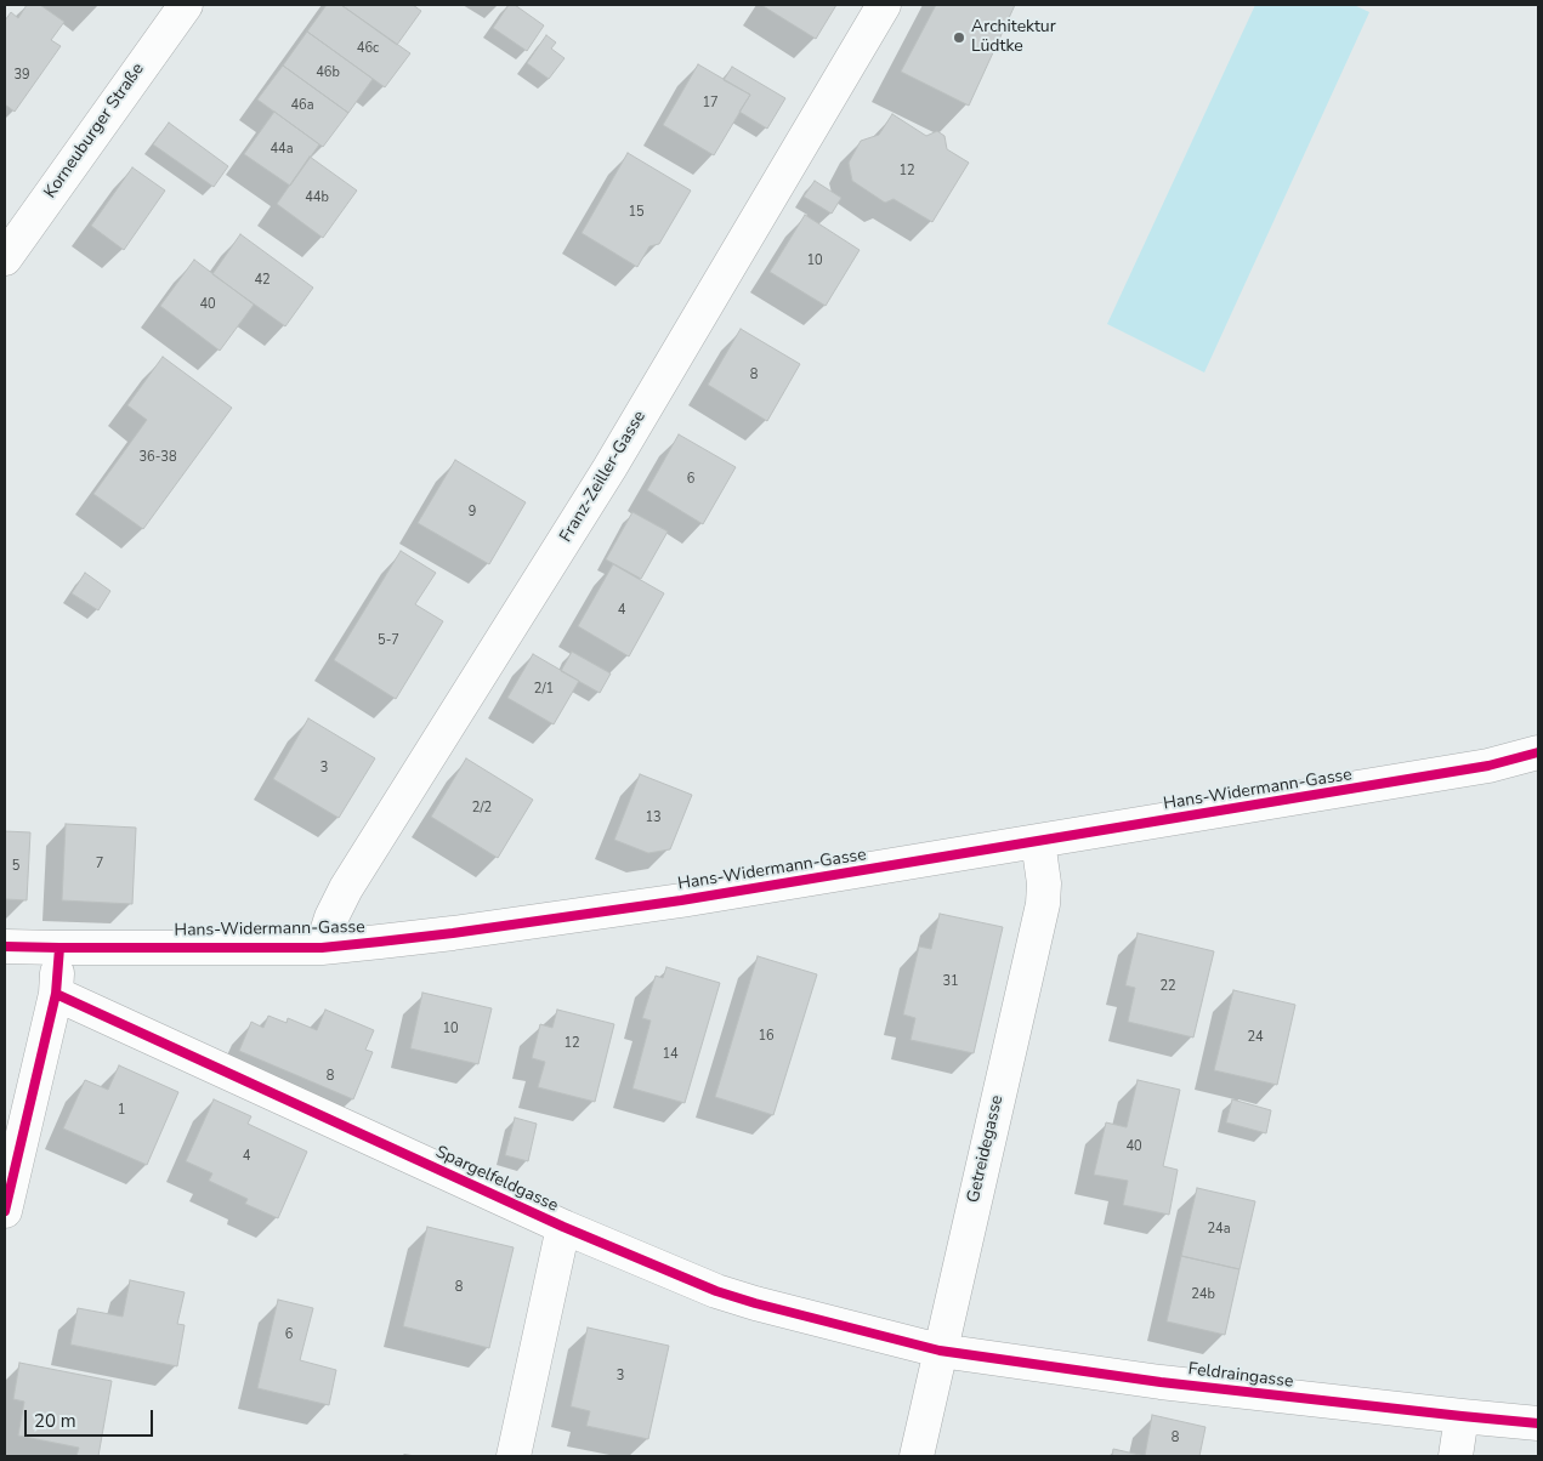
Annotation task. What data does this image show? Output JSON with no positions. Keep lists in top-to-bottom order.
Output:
{
  "streets": {
    "street": [
      "Korneuburger Straße",
      "Franz-Zeiller-Gasse",
      "Hans-Widermann-Gasse",
      "Getreidegasse",
      "Spargelfeldgasse",
      "Feldraingasse"
    ]
  },
  "crossings": [
    ["Franz-Zeiller-Gasse", "Hans-Widermann-Gasse"],
    ["Hans-Widermann-Gasse", "Getreidegasse"],
    ["Getreidegasse", "Spargelfeldgasse"],
    ["Getreidegasse", "Feldraingasse"],
    ["Spargelfeldgasse", "Feldraingasse"]
  ],
  "places": ["Architektur Lüdtke"],
  "house_numbers": [
    "46c",
    "46b",
    "39",
    "17",
    "46a",
    "44a",
    "12",
    "44b",
    "15",
    "10",
    "42",
    "40",
    "8",
    "36-38",
    "6",
    "9",
    "4",
    "5-7",
    "2/1",
    "3",
    "2/2",
    "13",
    "7",
    "5",
    "31",
    "22",
    "10",
    "16",
    "24",
    "12",
    "14",
    "8",
    "1",
    "40",
    "4",
    "24a",
    "8",
    "24b",
    "6",
    "3",
    "8"
  ],
  "scale_bar": "20 m"
}
